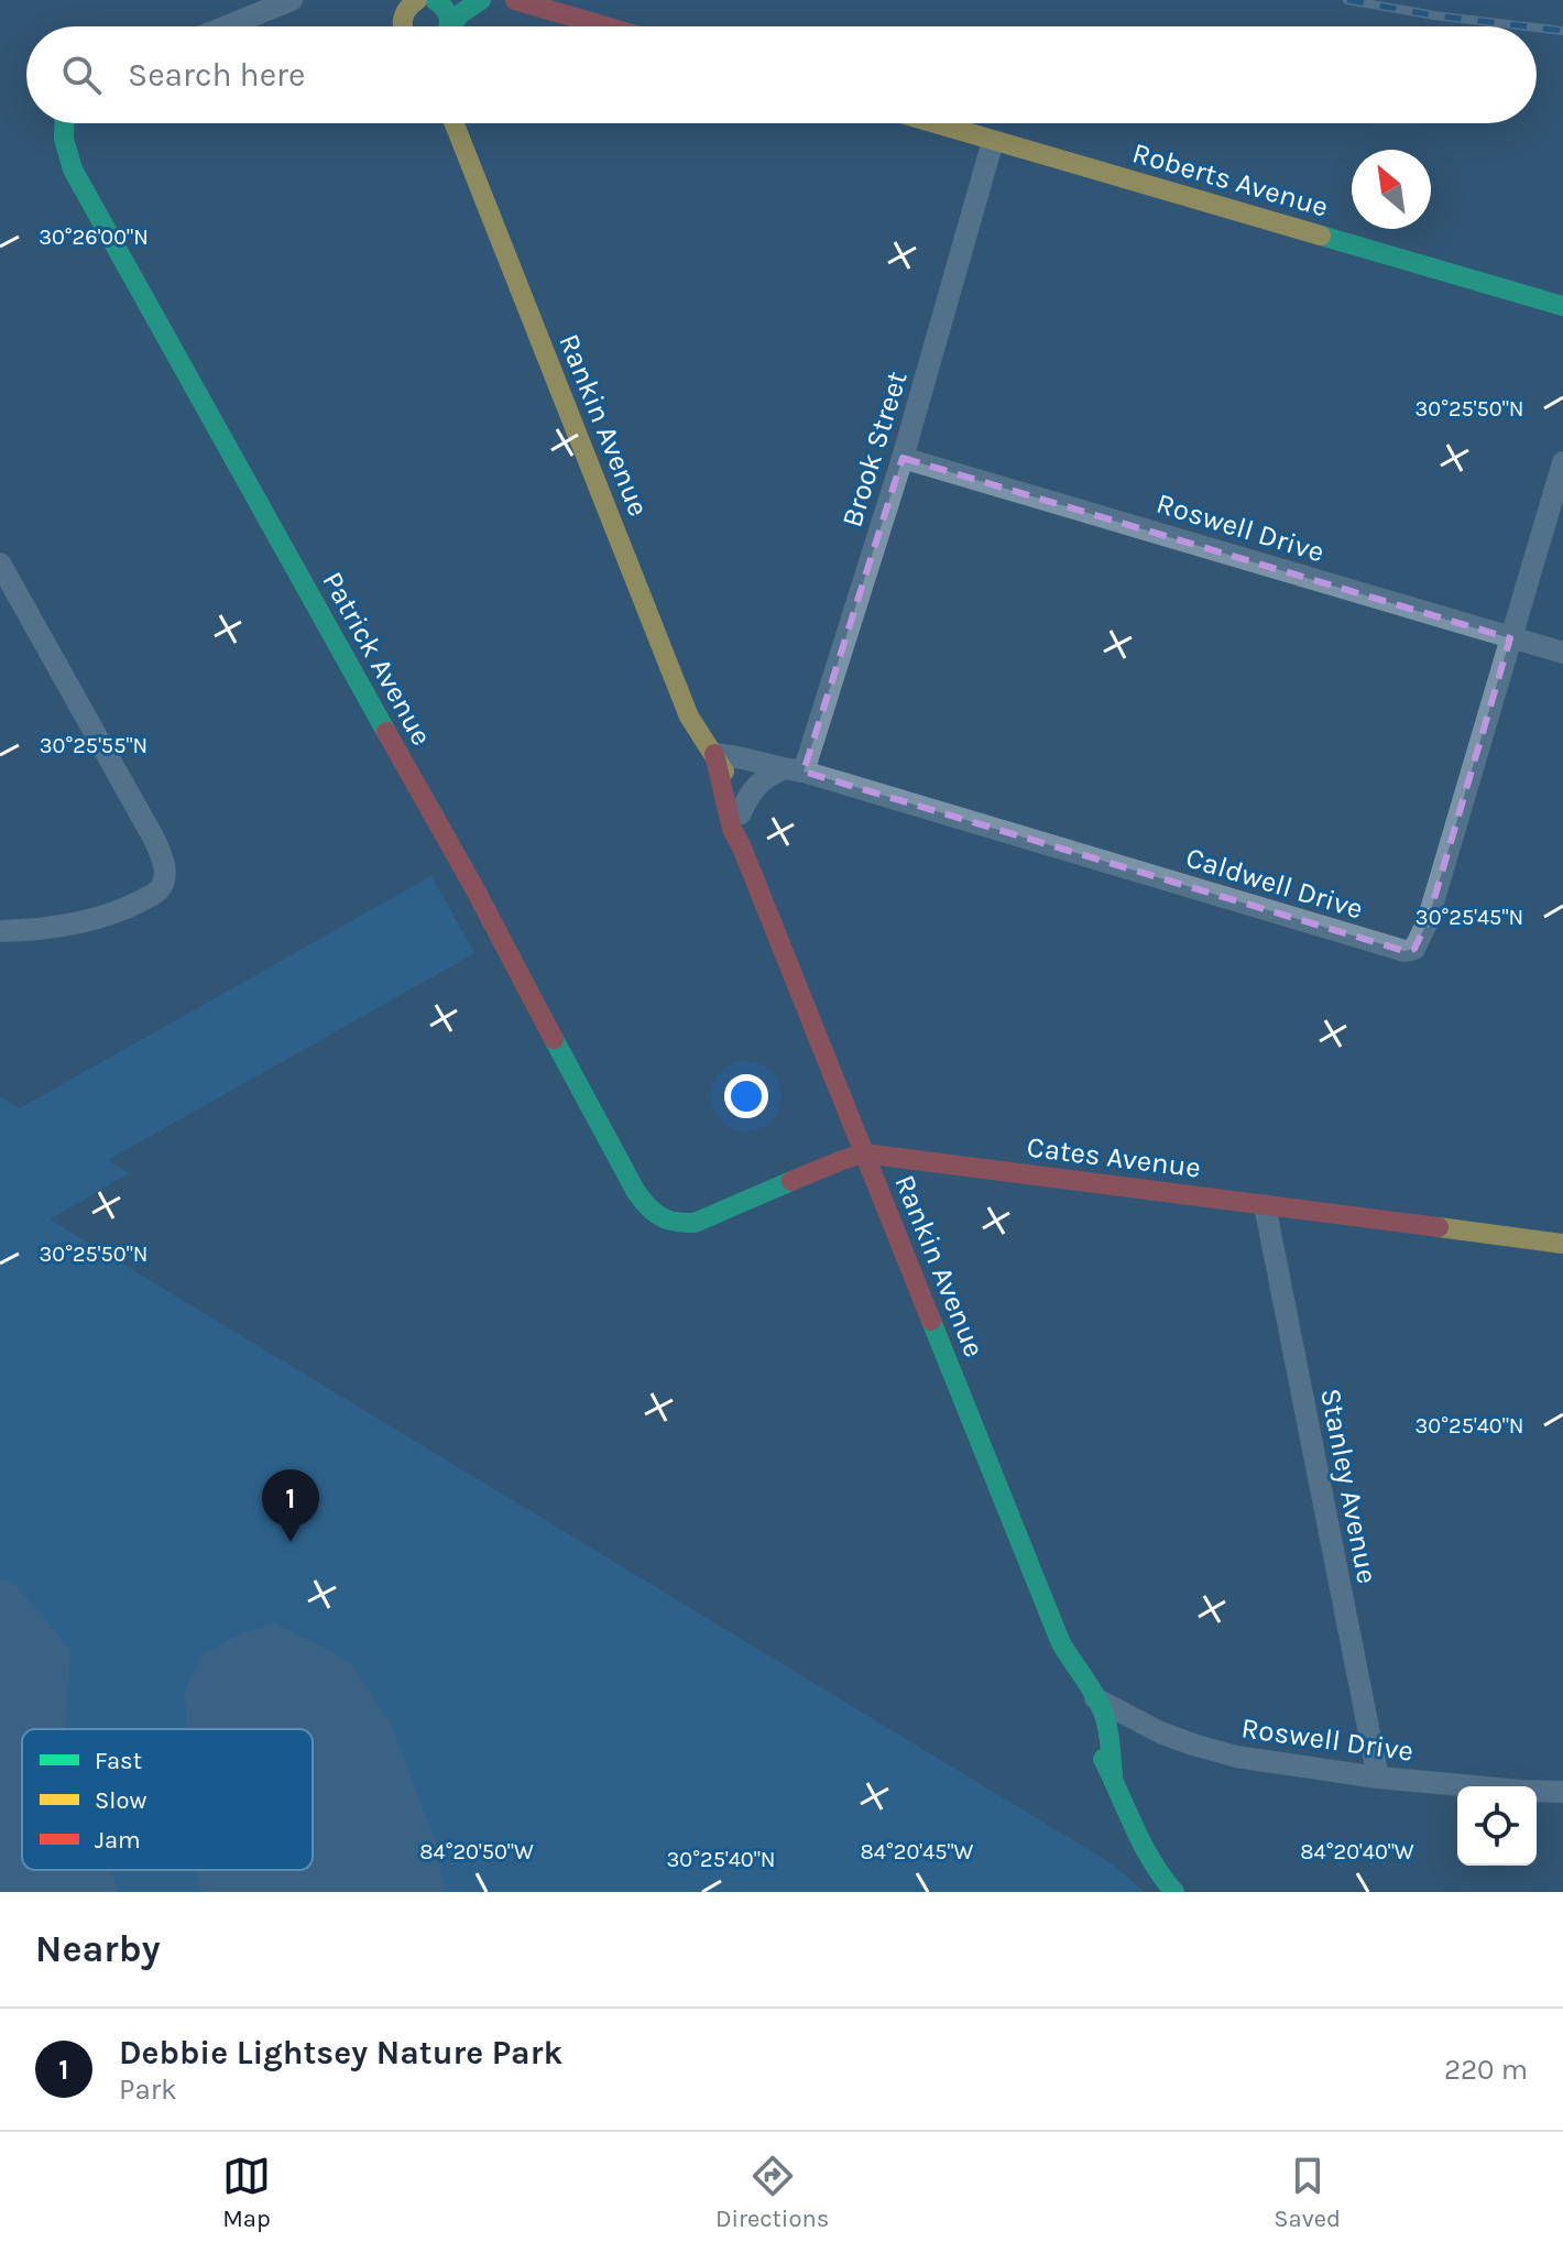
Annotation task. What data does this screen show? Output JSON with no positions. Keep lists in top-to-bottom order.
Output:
{
  "streets": {
    "street": [
      "Roberts Avenue",
      "Rankin Avenue",
      "Brook Street",
      "Roswell Drive",
      "Patrick Avenue",
      "Caldwell Drive",
      "Cates Avenue",
      "Stanley Avenue"
    ]
  },
  "crossings": [
    ["Roberts Avenue", "Brook Street"],
    ["Rankin Avenue", "Roswell Drive"],
    ["Rankin Avenue", "Caldwell Drive"],
    ["Rankin Avenue", "Cates Avenue"],
    ["Brook Street", "Roswell Drive"],
    ["Brook Street", "Caldwell Drive"],
    ["Roswell Drive", "Caldwell Drive"],
    ["Roswell Drive", "Stanley Avenue"],
    ["Patrick Avenue", "Cates Avenue"],
    ["Cates Avenue", "Stanley Avenue"]
  ],
  "legend": ["Fast", "Slow", "Jam"],
  "north": "top left",
  "page": {
    "search": "Search here",
    "pins": "1",
    "heading": "Nearby",
    "list": [
      {
        "mark": "1",
        "name": "Debbie Lightsey Nature Park",
        "note": "Park",
        "value": "220 m"
      }
    ],
    "nav": ["Map", "Directions", "Saved"]
  },
  "coordinates": [
    "30°26'00\"N",
    "30°25'50\"N",
    "30°25'55\"N",
    "30°25'45\"N",
    "30°25'40\"N",
    "84°20'50\"W",
    "84°20'45\"W",
    "84°20'40\"W"
  ]
}
